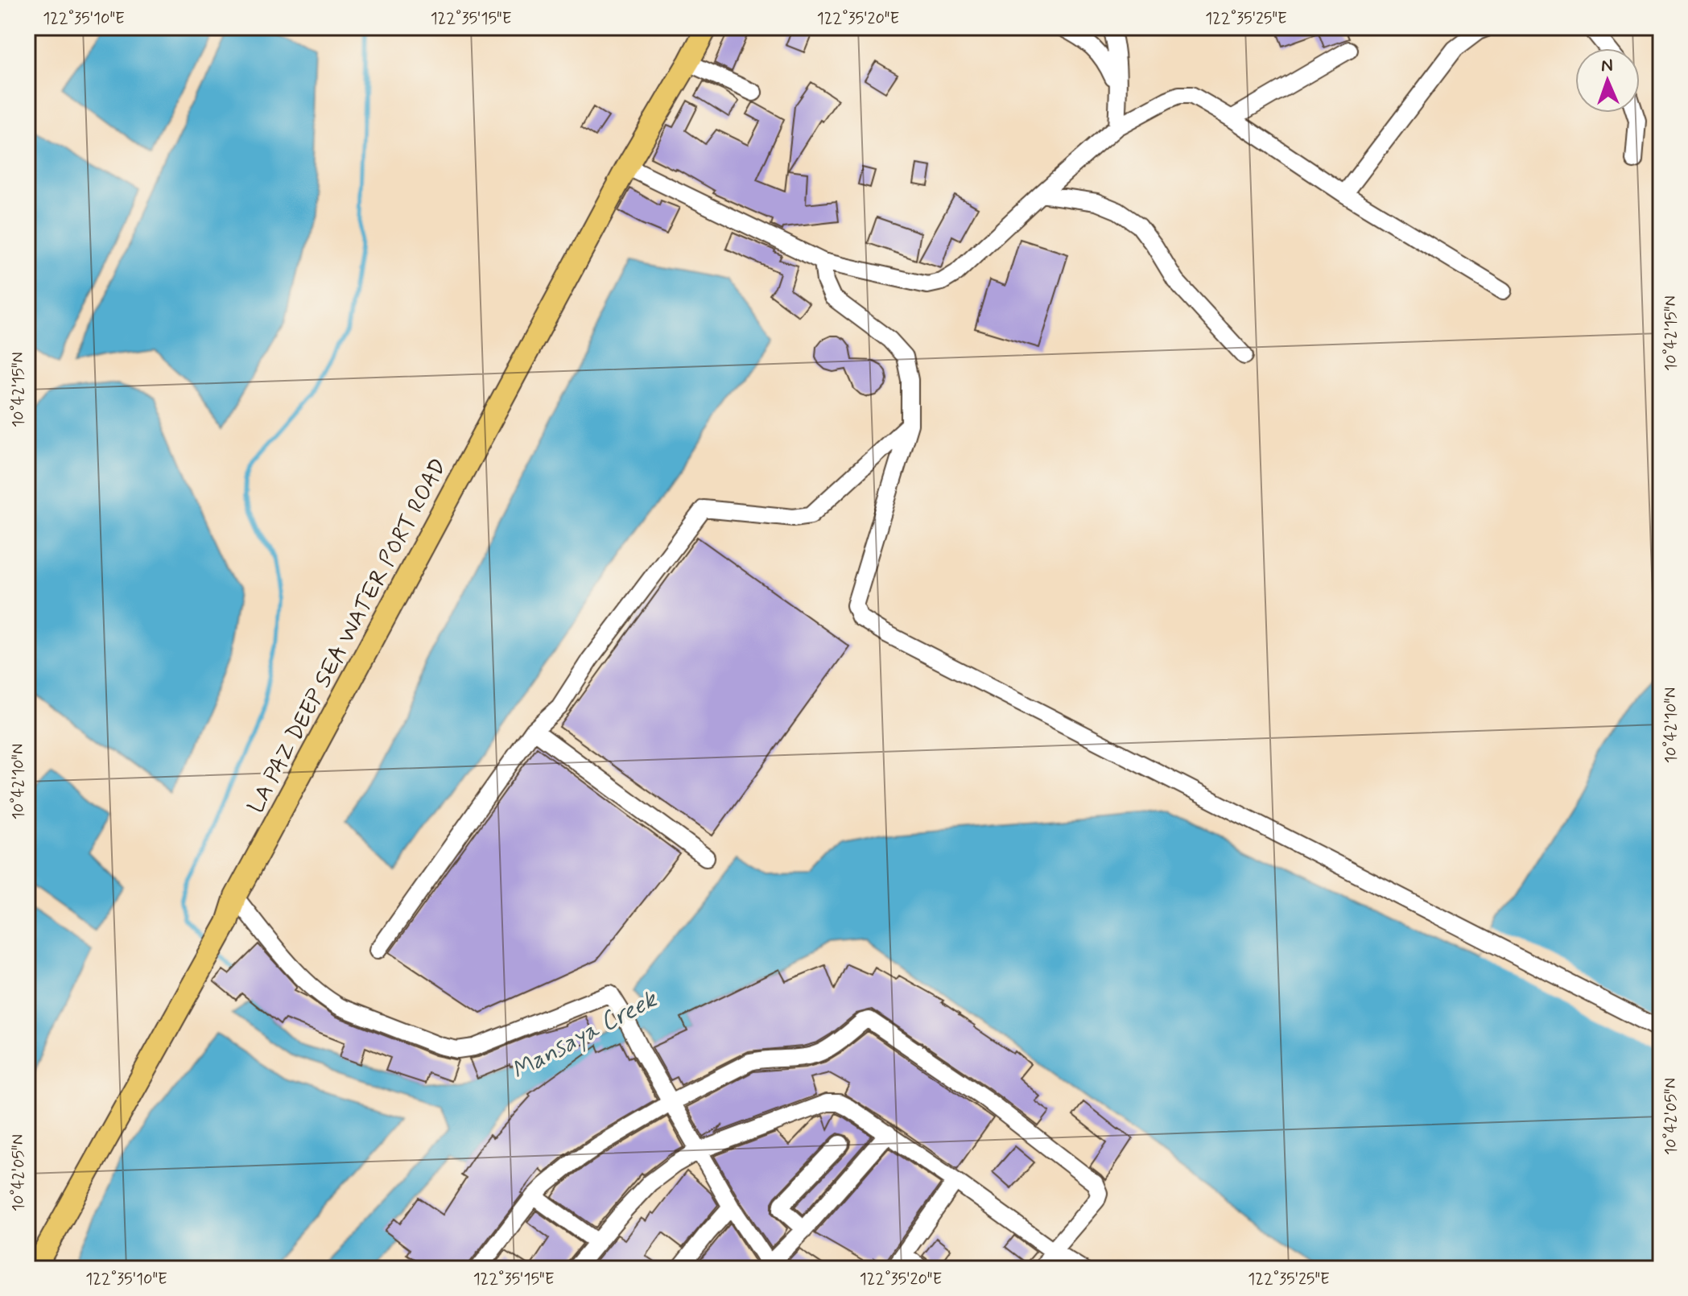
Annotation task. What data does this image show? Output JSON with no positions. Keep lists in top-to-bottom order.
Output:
{
  "streets": {
    "main road": ["LA PAZ DEEP SEA WATER PORT ROAD"]
  },
  "water": ["Mansaya Creek"],
  "north": "top",
  "coordinates": [
    "122°35'10\"E",
    "122°35'15\"E",
    "122°35'20\"E",
    "122°35'25\"E",
    "10°42'15\"N",
    "10°42'10\"N",
    "10°42'05\"N"
  ]
}
